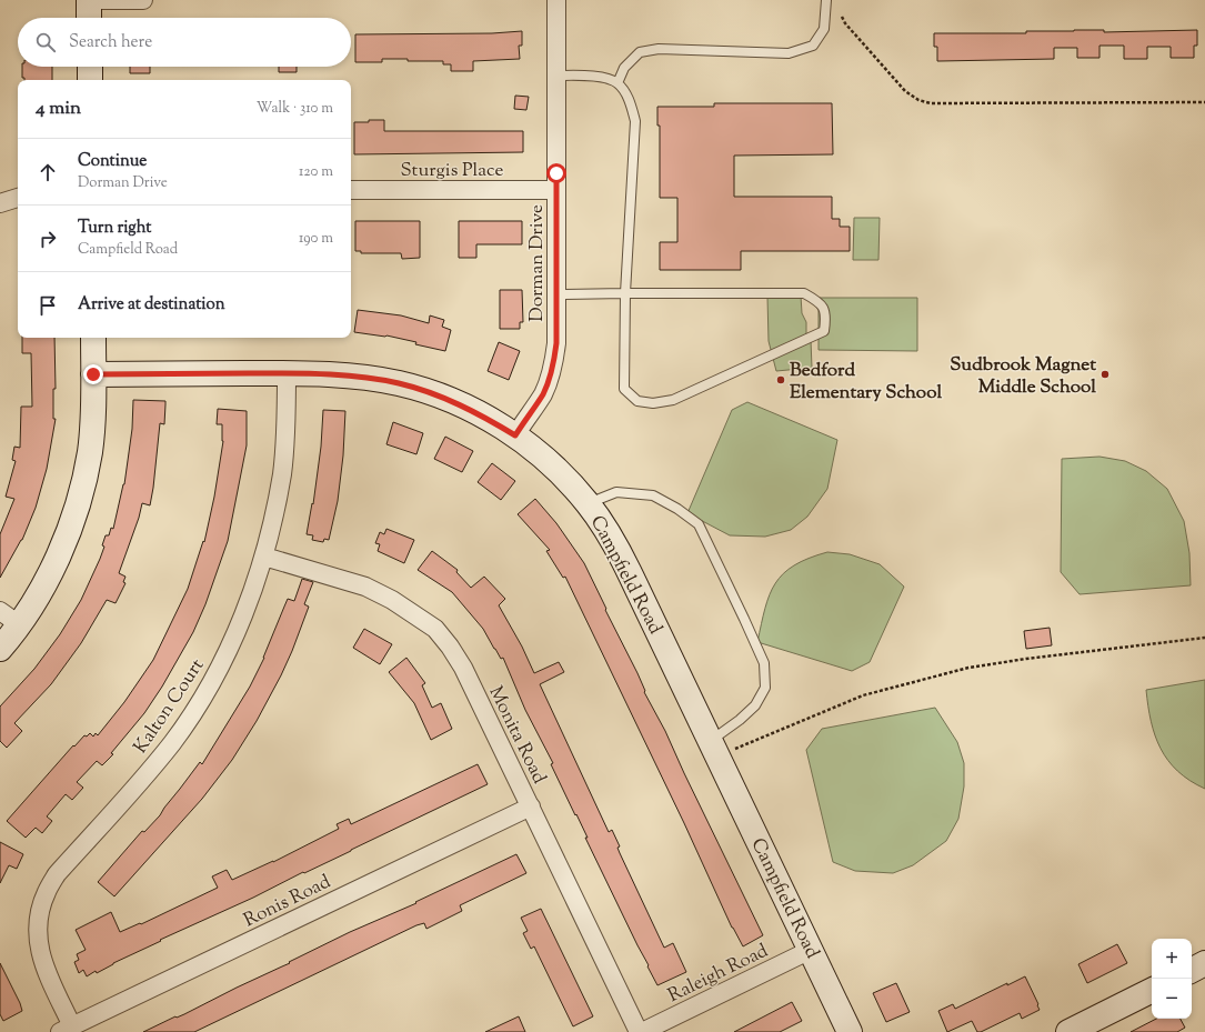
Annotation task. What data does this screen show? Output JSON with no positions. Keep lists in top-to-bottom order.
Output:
{
  "streets": {
    "street": [
      "Sturgis Place",
      "Dorman Drive",
      "Campfield Road",
      "Kalton Court",
      "Monita Road",
      "Ronis Road",
      "Raleigh Road"
    ]
  },
  "crossings": [
    ["Sturgis Place", "Dorman Drive"],
    ["Dorman Drive", "Campfield Road"],
    ["Campfield Road", "Kalton Court"],
    ["Campfield Road", "Raleigh Road"],
    ["Kalton Court", "Monita Road"],
    ["Kalton Court", "Ronis Road"],
    ["Monita Road", "Ronis Road"]
  ],
  "places": ["Sudbrook Magnet Middle School", "Bedford Elementary School"],
  "page": {
    "search": "Search here",
    "heading": ["4 min", "Walk · 310 m"],
    "list": [
      ["Continue", "Dorman Drive", "120 m"],
      ["Turn right", "Campfield Road", "190 m"],
      "Arrive at destination"
    ],
    "map_buttons": ["+", "−"]
  }
}
